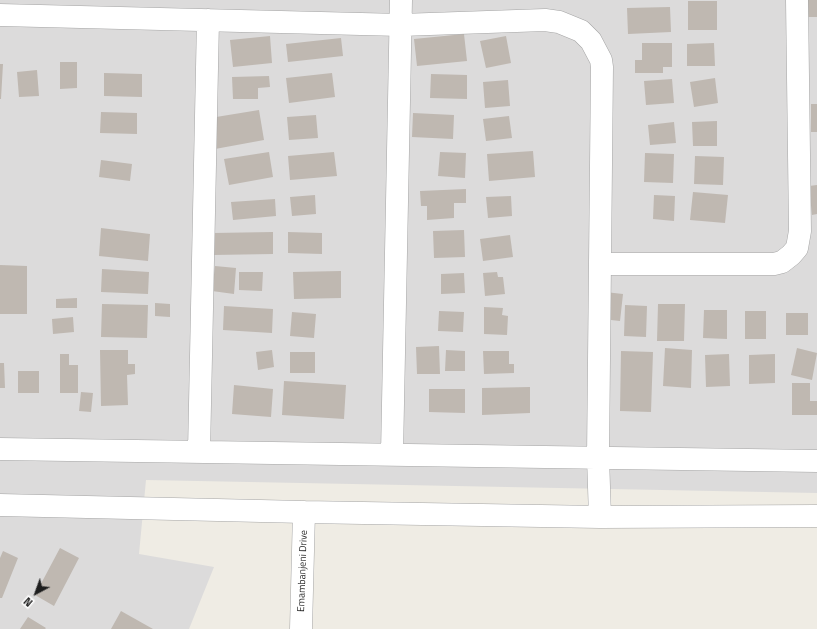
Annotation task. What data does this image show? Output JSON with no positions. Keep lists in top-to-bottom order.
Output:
{
  "streets": {
    "street": ["Emambanjeni Drive"]
  },
  "north": "bottom left"
}
